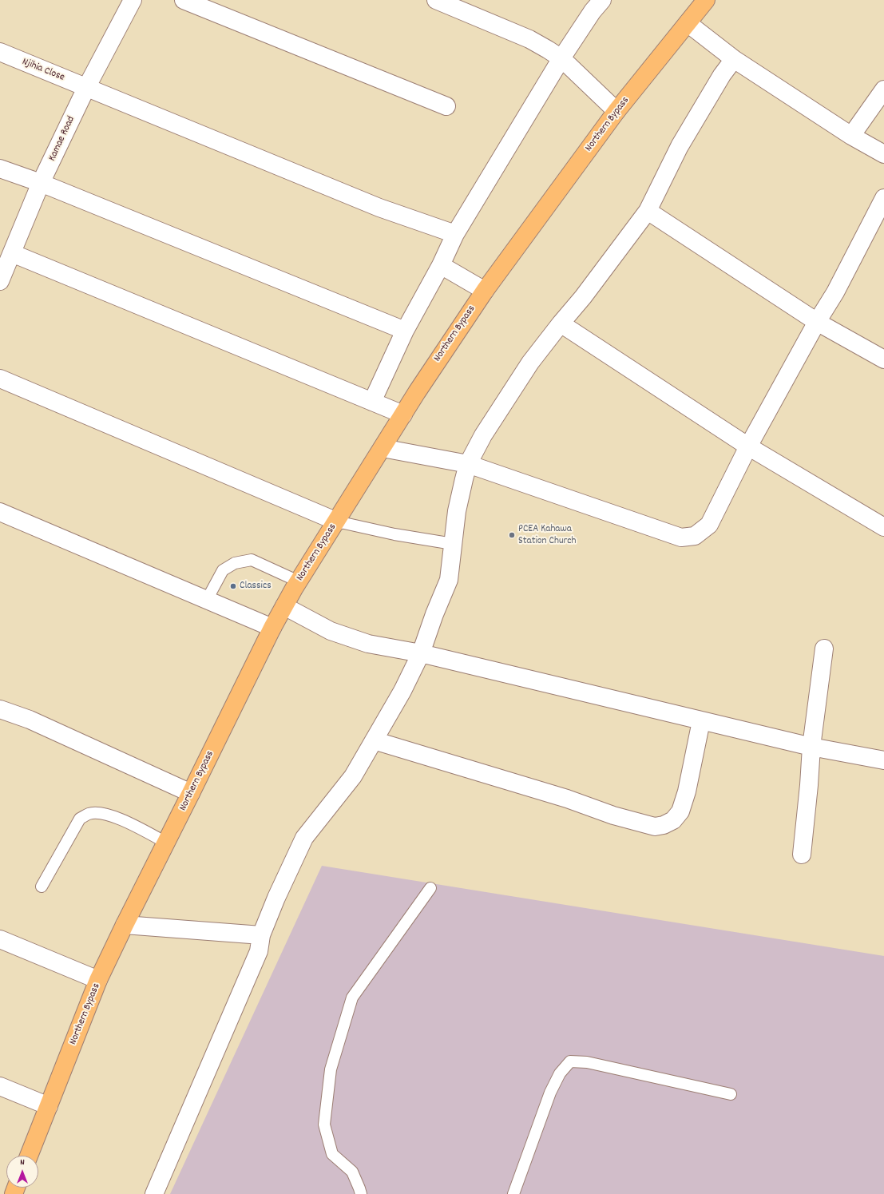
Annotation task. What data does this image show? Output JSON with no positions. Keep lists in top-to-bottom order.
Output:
{
  "streets": {
    "main road": ["Northern Bypass"],
    "street": ["Njihia Close", "Kamae Road"]
  },
  "crossings": [
    ["Njihia Close", "Kamae Road"]
  ],
  "places": ["PCEA Kahawa Station Church", "Classics"],
  "north": "top"
}
